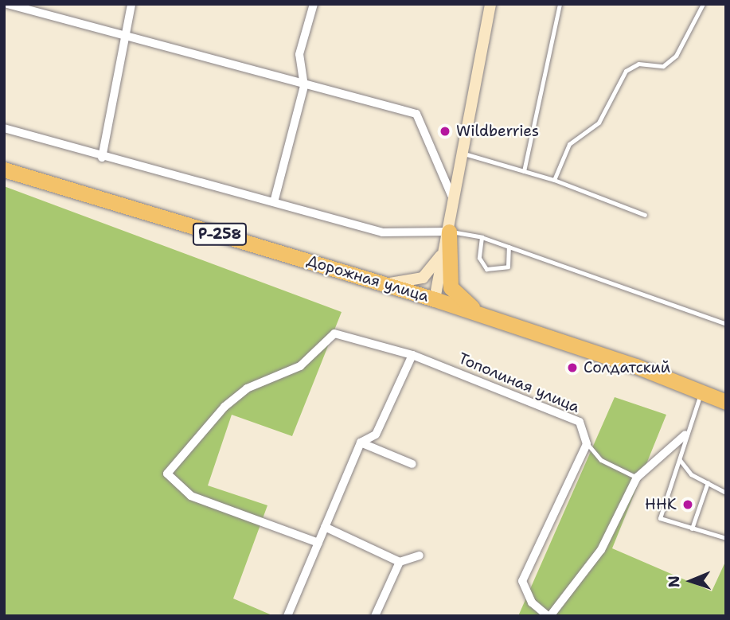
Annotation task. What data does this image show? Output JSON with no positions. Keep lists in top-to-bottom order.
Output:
{
  "streets": {
    "highway": ["Р-258", "Дорожная улица"],
    "street": ["Тополиная улица"]
  },
  "places": ["Wildberries", "Солдатский", "ННК"],
  "north": "left"
}
